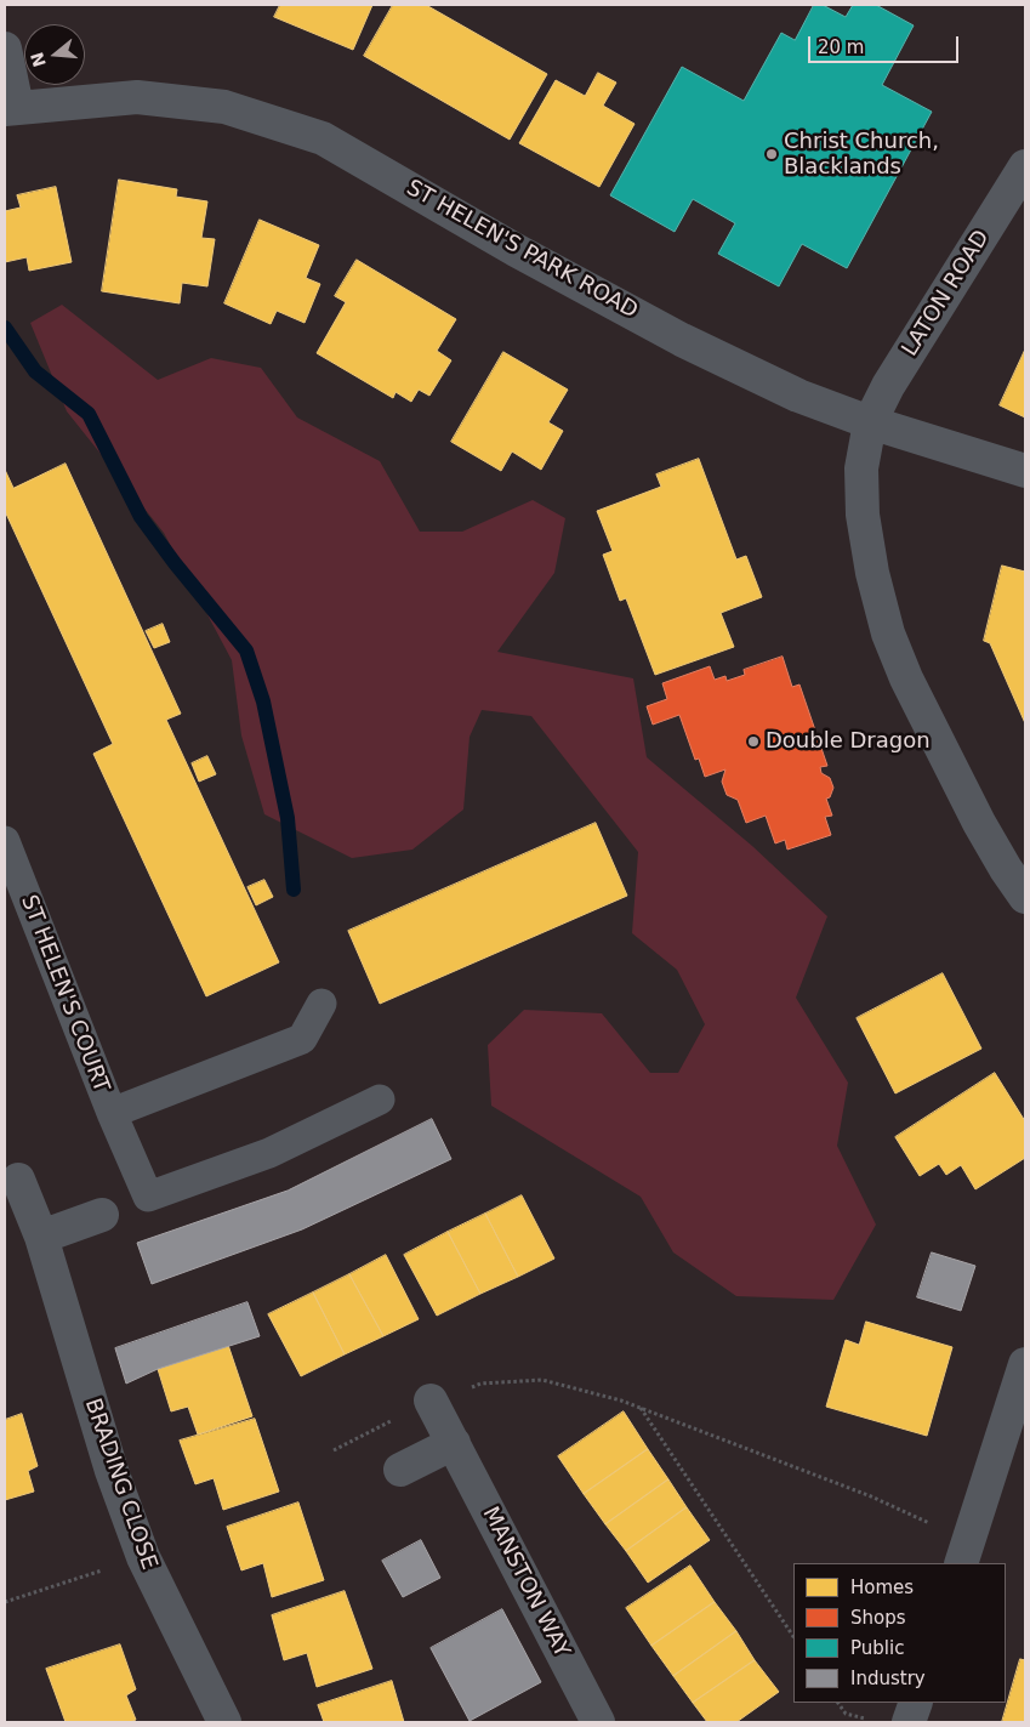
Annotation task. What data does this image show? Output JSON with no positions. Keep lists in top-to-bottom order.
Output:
{
  "streets": {
    "street": [
      "ST HELEN'S PARK ROAD",
      "LATON ROAD",
      "BRADING CLOSE",
      "MANSTON WAY"
    ],
    "lane": ["ST HELEN'S COURT"]
  },
  "crossings": [
    ["ST HELEN'S PARK ROAD", "LATON ROAD"]
  ],
  "places": ["Christ Church, Blacklands", "Double Dragon"],
  "legend": [
    "Homes",
    "Shops",
    "Public",
    "Industry"
  ],
  "scale_bar": "20 m",
  "north": "left"
}
